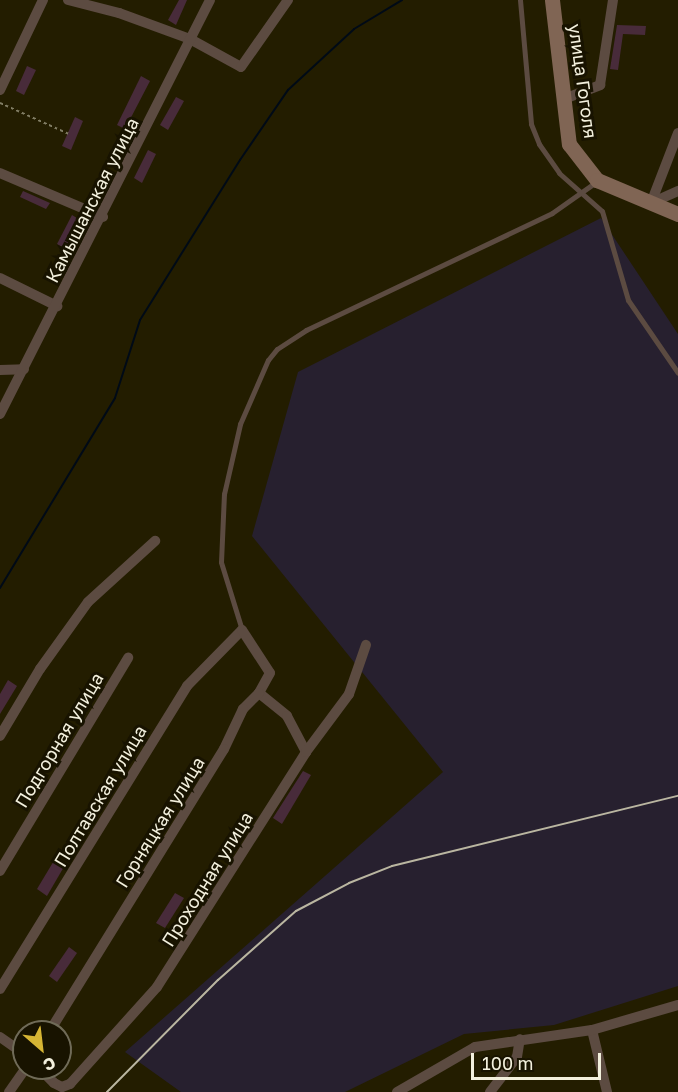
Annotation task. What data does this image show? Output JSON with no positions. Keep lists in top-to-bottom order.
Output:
{
  "streets": {
    "street": [
      "улица Гоголя",
      "Камышанская улица",
      "Подгорная улица",
      "Полтавская улица",
      "Горняцкая улица",
      "Проходная улица"
    ]
  },
  "crossings": [
    ["Полтавская улица", "Горняцкая улица"]
  ],
  "scale_bar": "100 m",
  "north": "bottom right"
}
